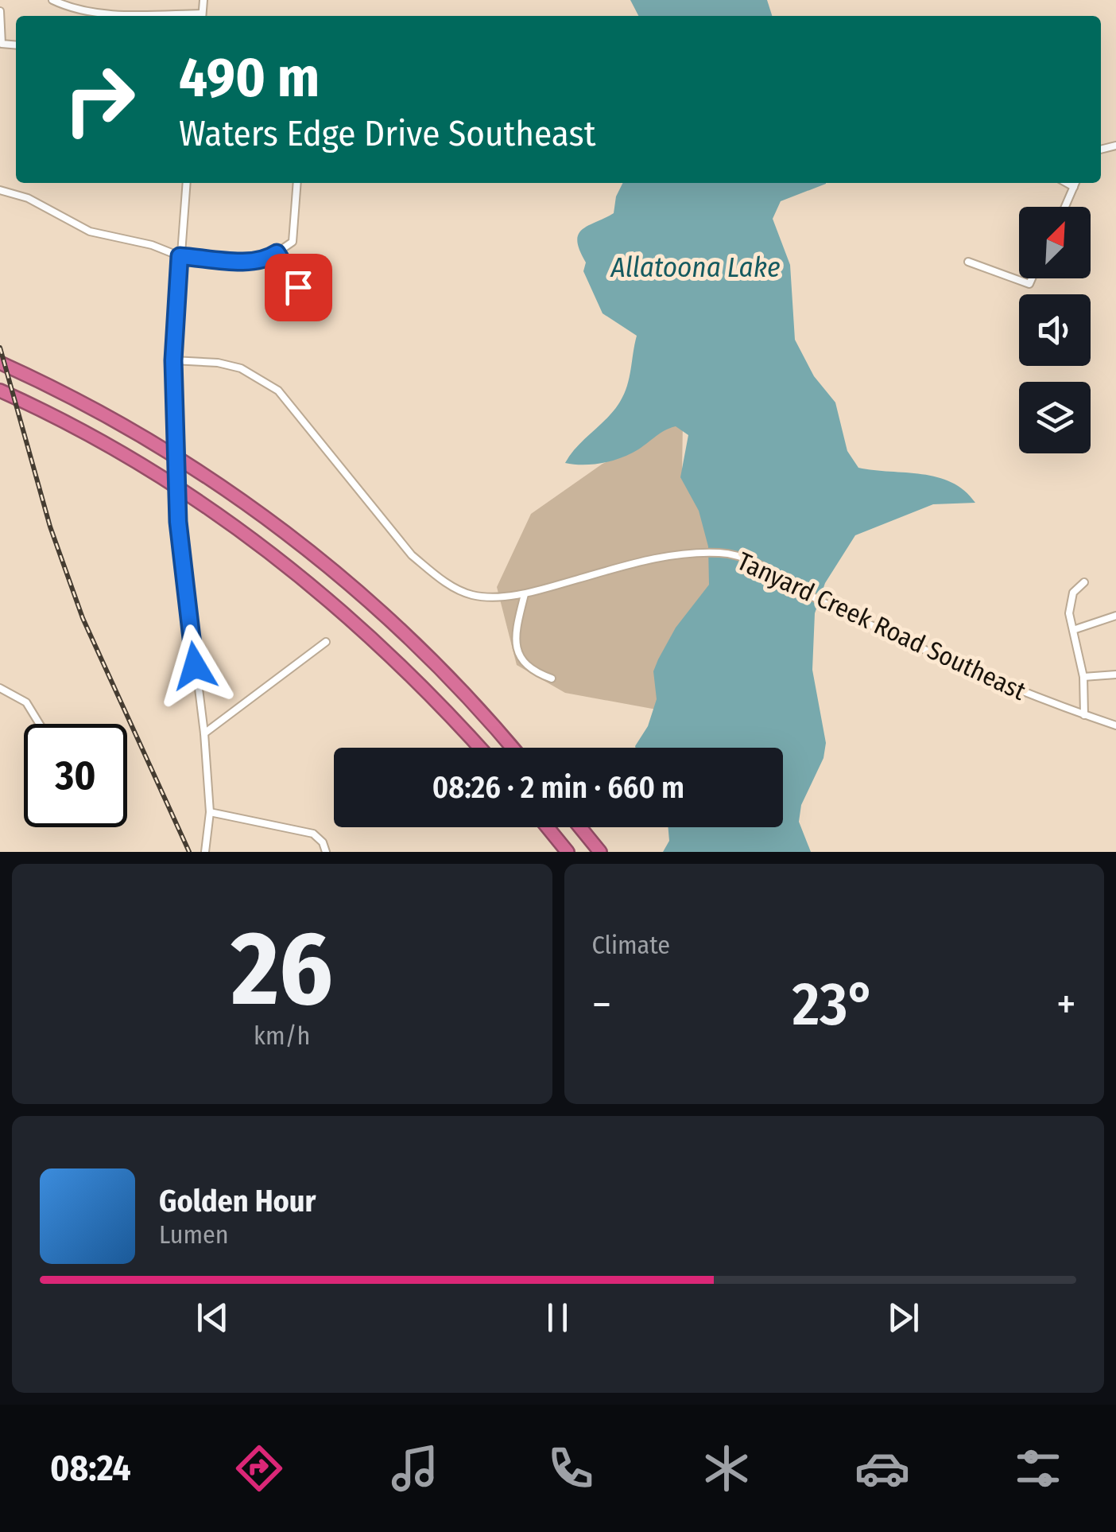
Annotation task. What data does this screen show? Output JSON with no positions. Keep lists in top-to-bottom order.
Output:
{
  "streets": {
    "street": ["Tanyard Creek Road Southeast"]
  },
  "water": ["Allatoona Lake"],
  "north": "top right",
  "page": {
    "turn": ["490 m", "Waters Edge Drive Southeast"],
    "limit": "30",
    "trip": "08:26 · 2 min · 660 m",
    "tile": [
      ["26", "km/h"],
      "Climate"
    ],
    "heat": ["−", "23°", "+"],
    "song": ["Golden Hour", "Lumen"],
    "tabs": "08:24"
  }
}
